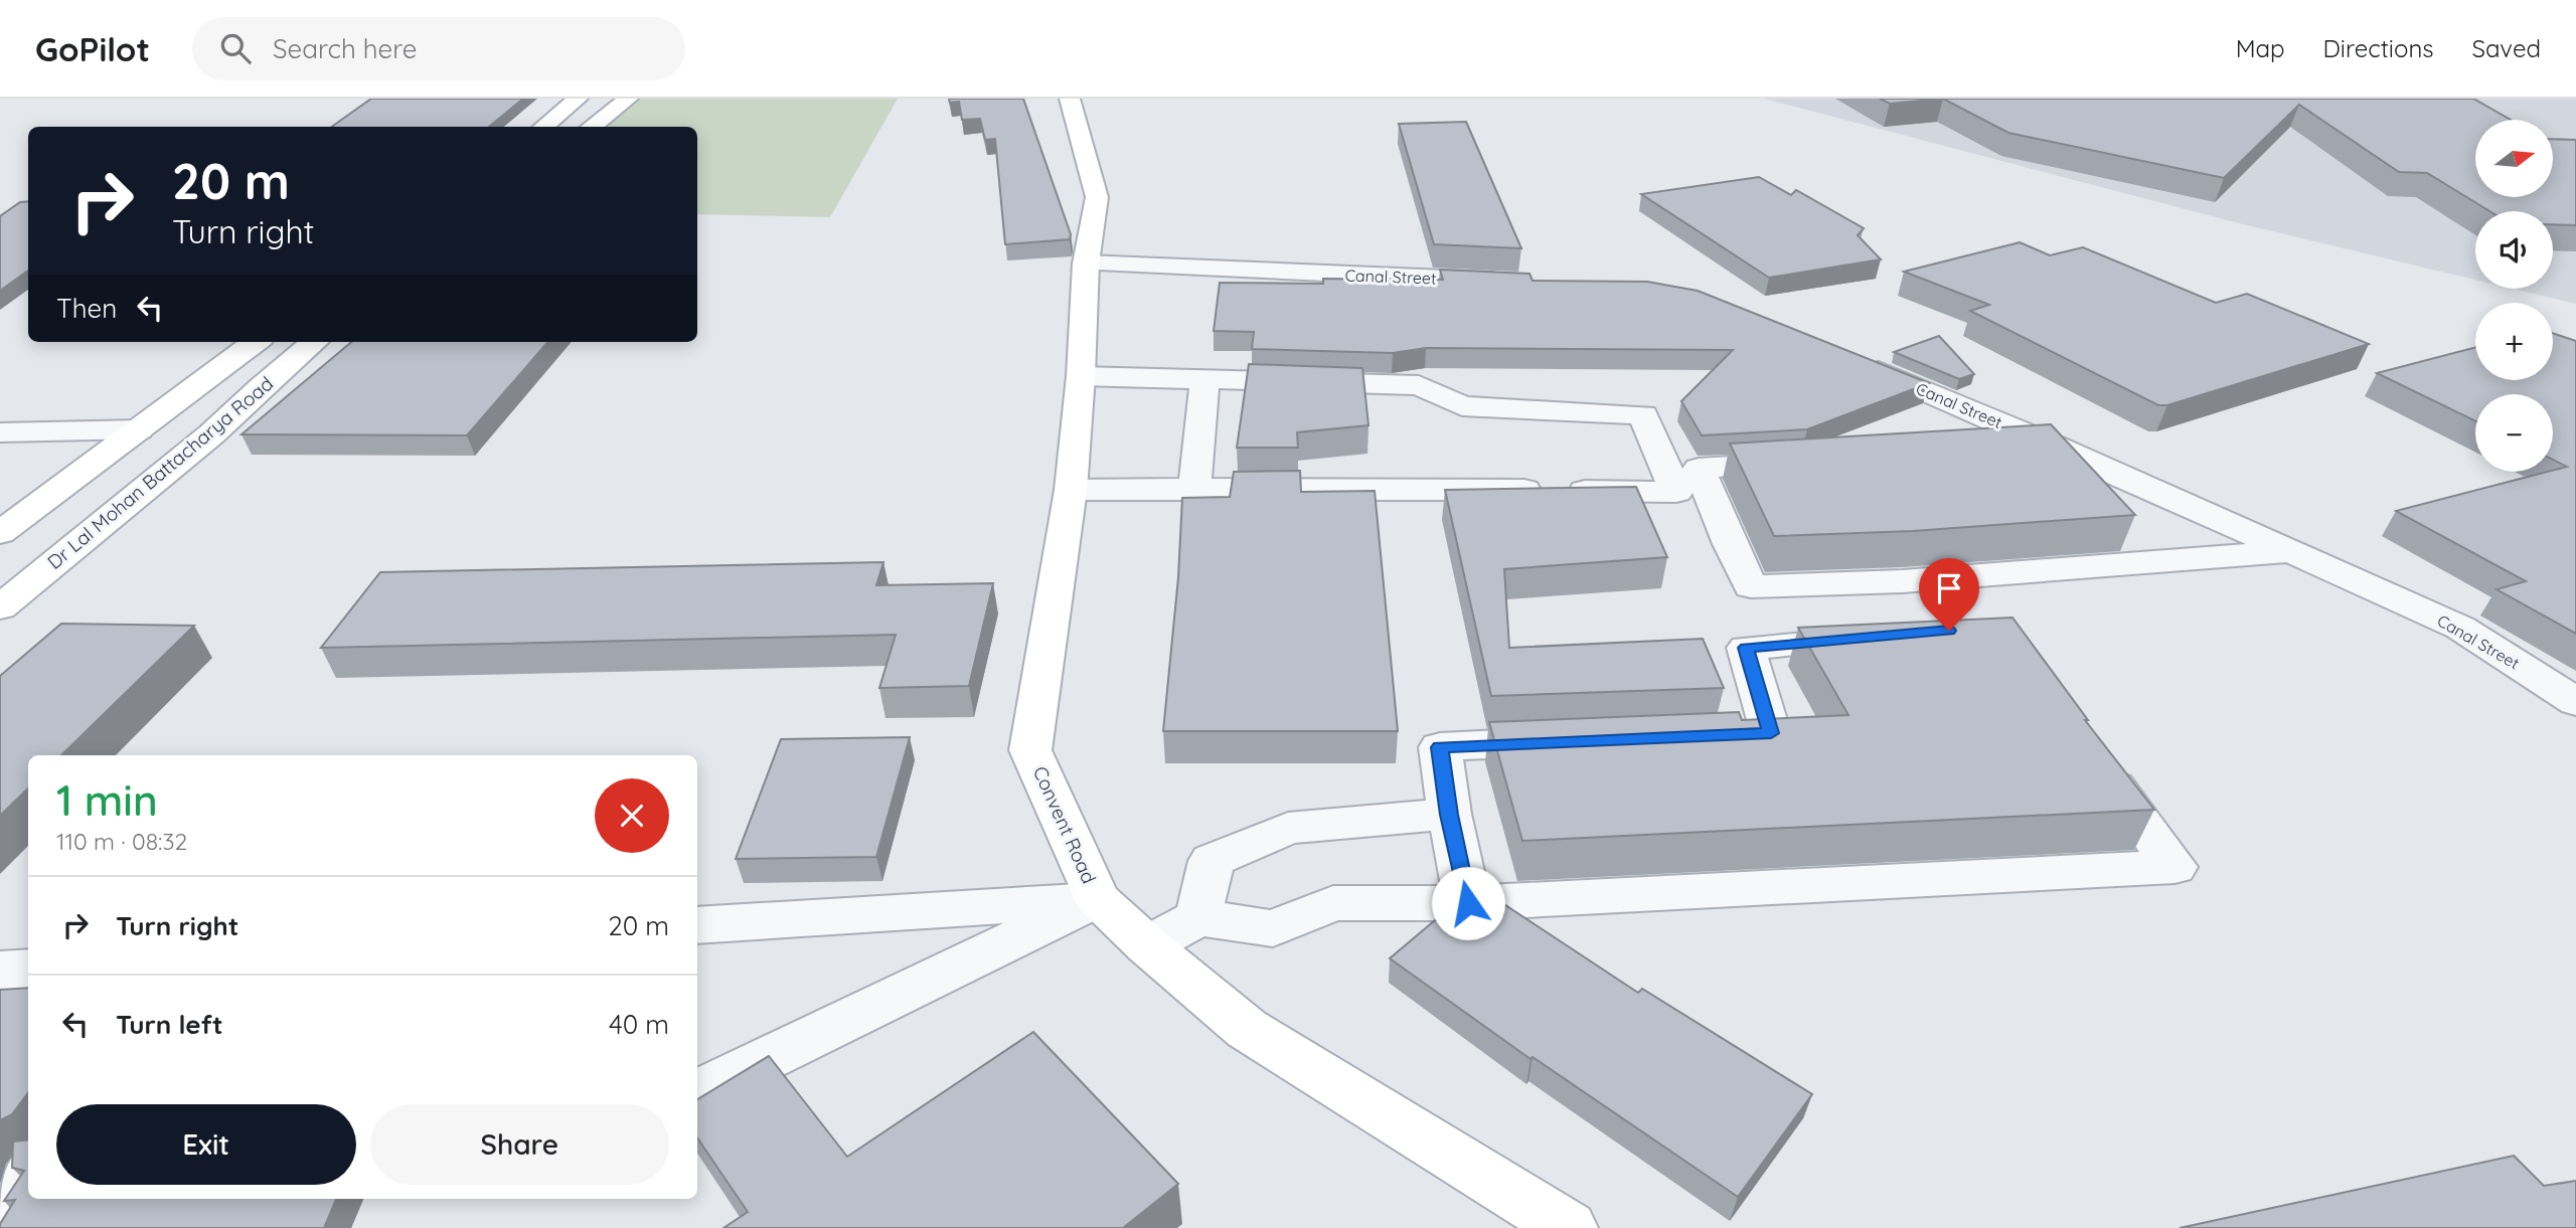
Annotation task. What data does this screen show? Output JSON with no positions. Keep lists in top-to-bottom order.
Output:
{
  "streets": {
    "street": ["Canal Street", "Dr Lal Mohan Battacharya Road", "Convent Road"]
  },
  "crossings": [
    ["Canal Street", "Convent Road"]
  ],
  "north": "right",
  "page": {
    "header": "GoPilot",
    "search": "Search here",
    "nav": ["Map", "Directions", "Saved"],
    "map_buttons": ["+", "−"],
    "turn": ["20 m", "Turn right"],
    "then": "Then",
    "heading": ["1 min", "110 m · 08:32"],
    "list": [
      {
        "name": "Turn right",
        "value": "20 m"
      },
      {
        "name": "Turn left",
        "value": "40 m"
      }
    ],
    "buttons": ["Exit", "Share"]
  }
}
